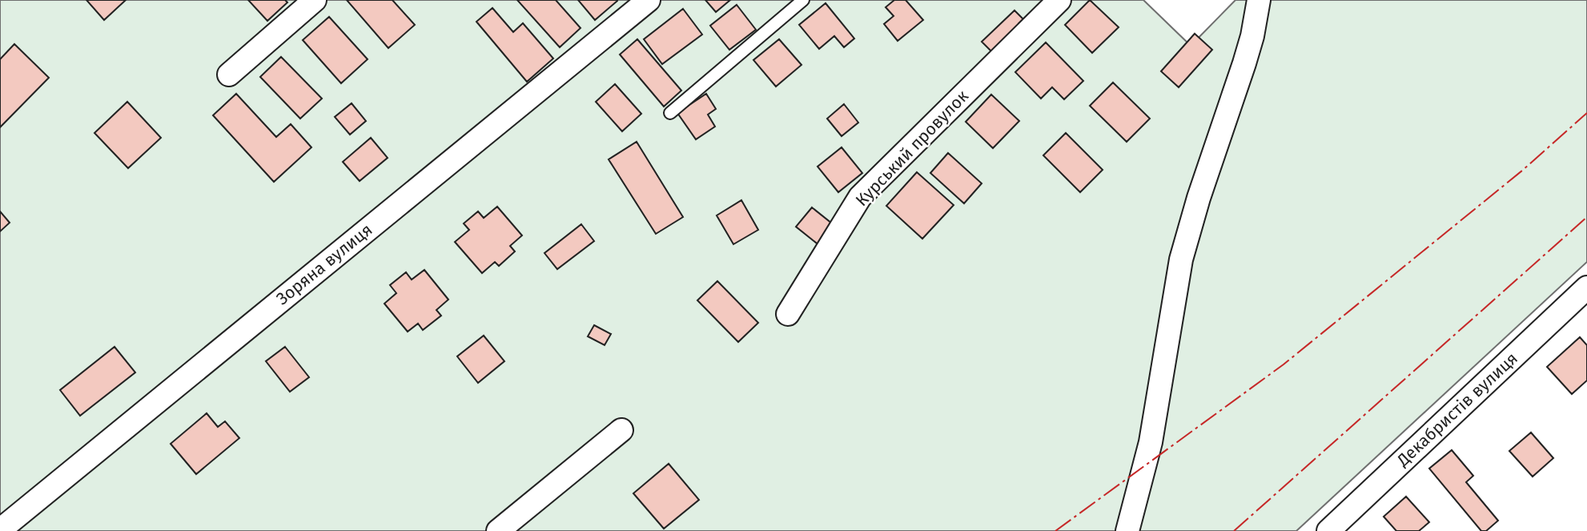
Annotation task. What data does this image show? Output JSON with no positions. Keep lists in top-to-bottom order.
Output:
{
  "streets": {
    "street": ["Курський провулок", "Зоряна вулиця", "Декабристів вулиця"]
  }
}
